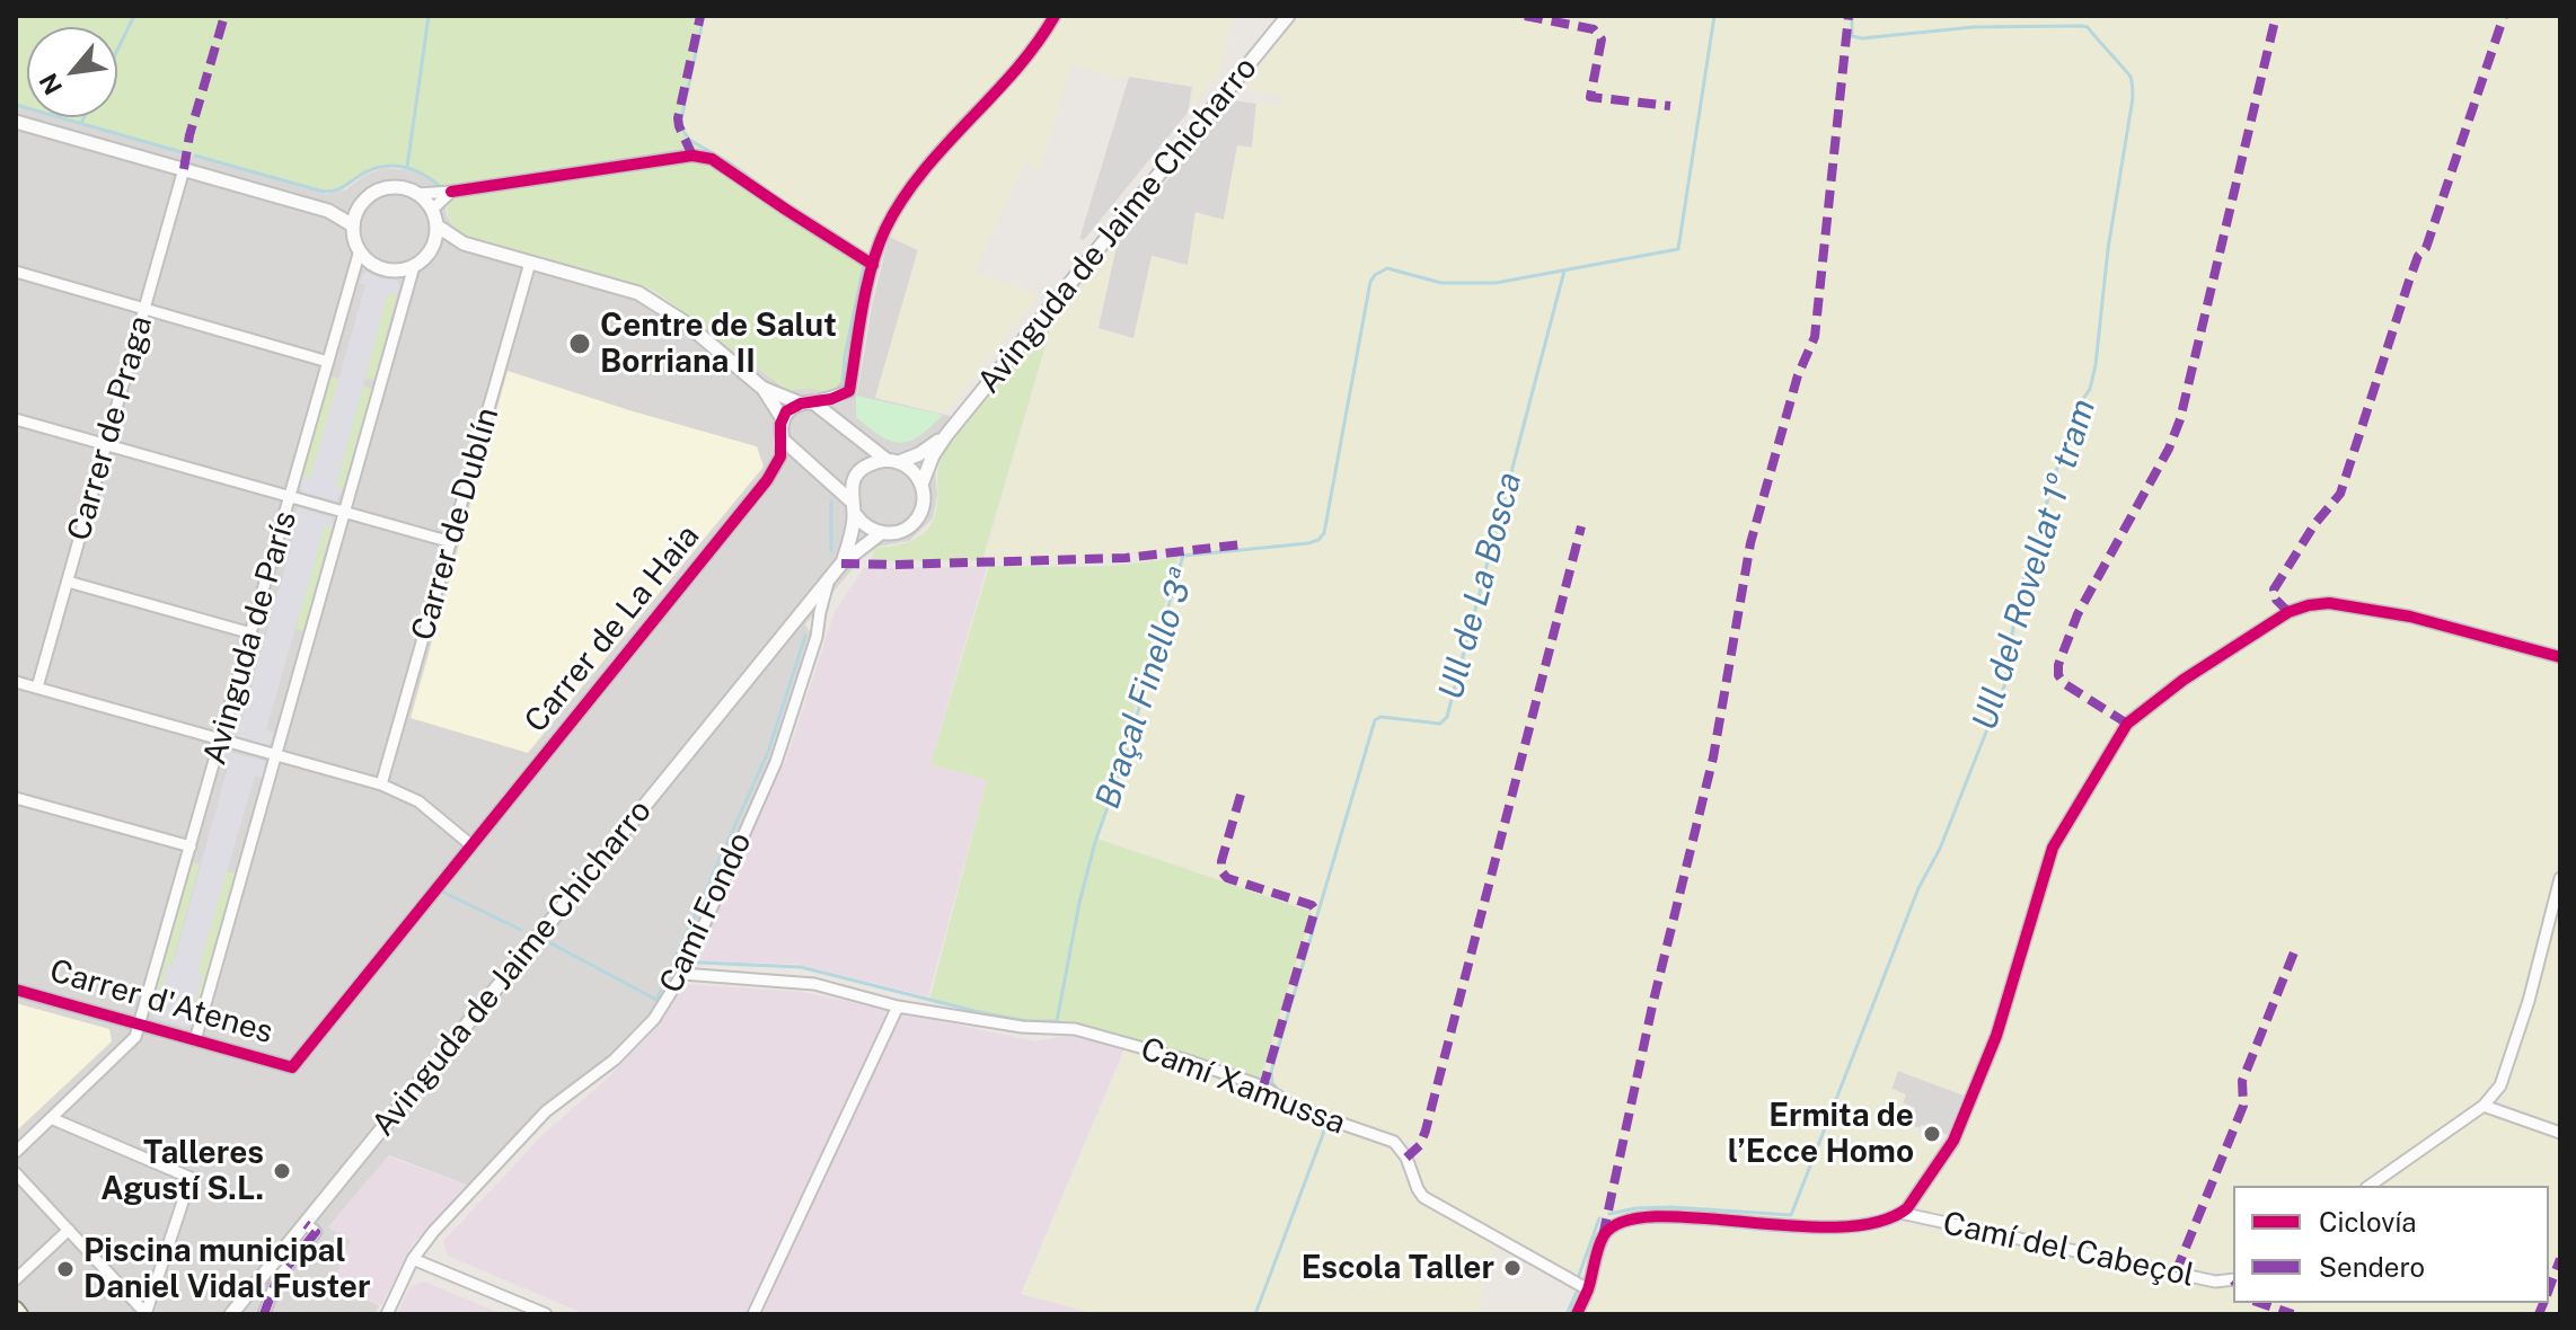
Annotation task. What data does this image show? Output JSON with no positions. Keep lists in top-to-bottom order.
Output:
{
  "streets": {
    "street": [
      "Avinguda de Jaime Chicharro",
      "Carrer de Praga",
      "Carrer de Dublín",
      "Carrer de La Haia",
      "Avinguda de París",
      "Camí Fondo",
      "Carrer d'Atenes",
      "Camí Xamussa",
      "Camí del Cabeçol"
    ]
  },
  "crossings": [
    ["Avinguda de Jaime Chicharro", "Camí Fondo"],
    ["Carrer de La Haia", "Carrer d'Atenes"],
    ["Avinguda de París", "Carrer d'Atenes"],
    ["Camí Fondo", "Camí Xamussa"]
  ],
  "water": ["Ull del Rovellat 1º tram", "Ull de La Bosca", "Braçal Finello 3ª"],
  "places": [
    "Centre de Salut Borriana II",
    "Ermita de l’Ecce Homo",
    "Talleres Agustí S.L.",
    "Escola Taller",
    "Piscina municipal Daniel Vidal Fuster"
  ],
  "legend": ["Ciclovía", "Sendero"],
  "north": "bottom left"
}
